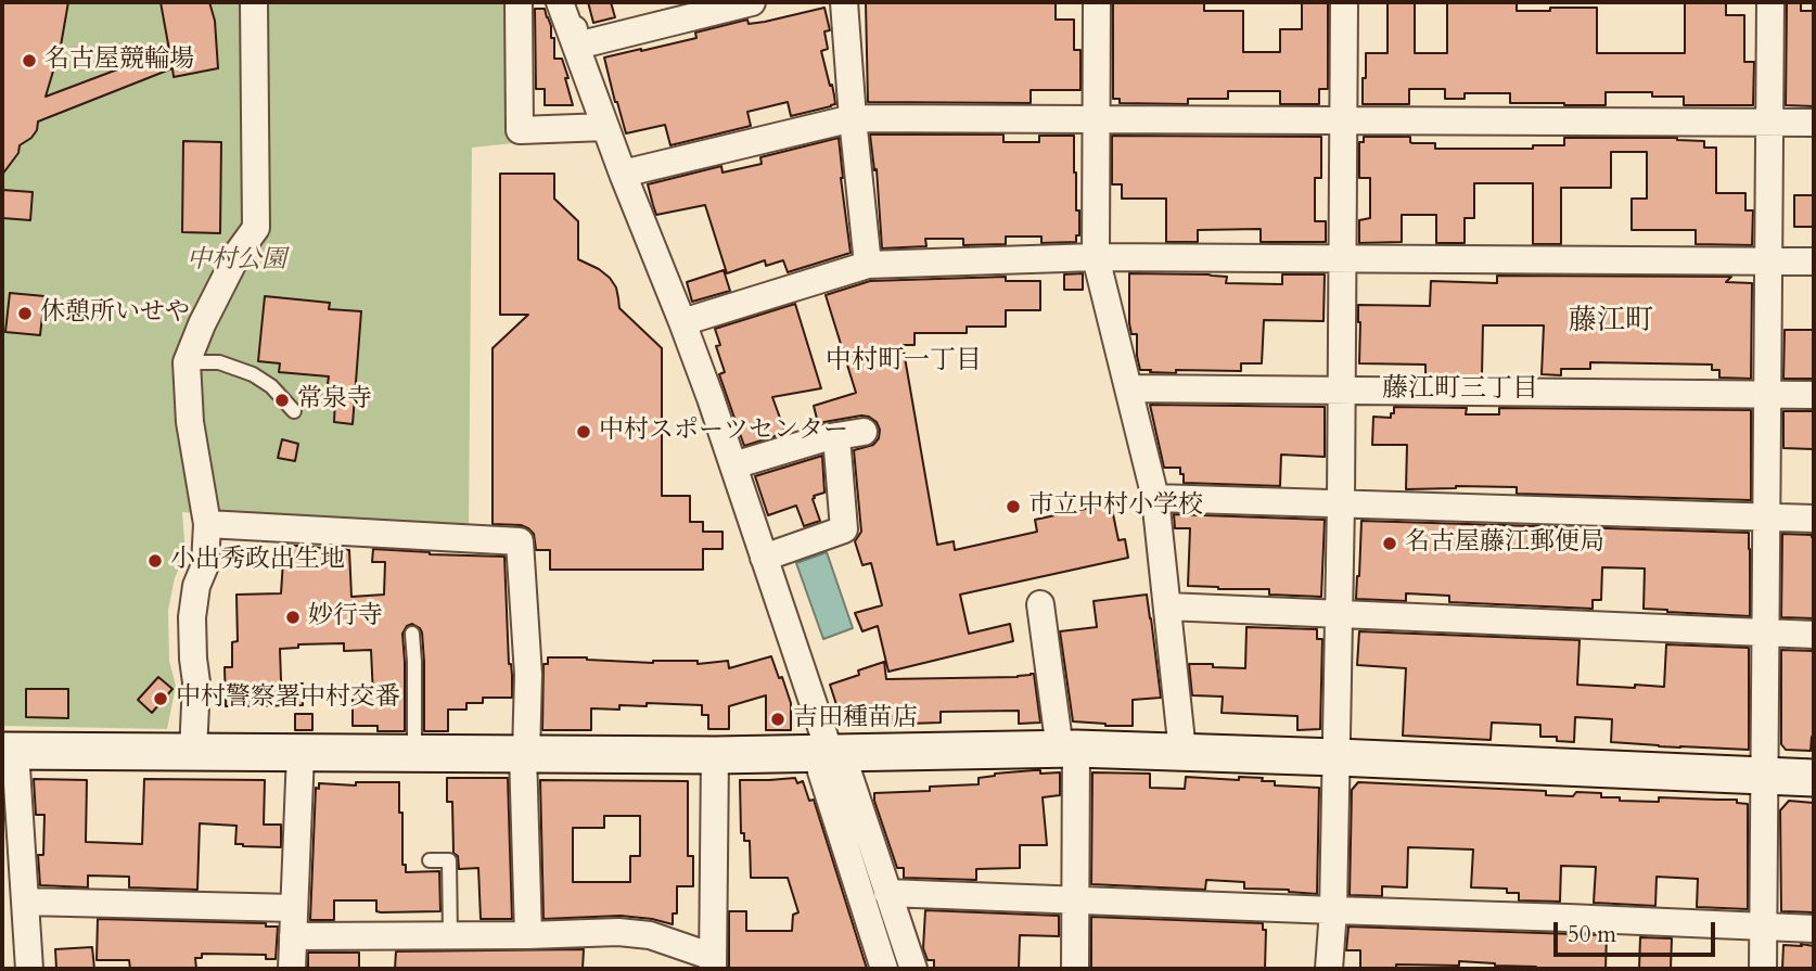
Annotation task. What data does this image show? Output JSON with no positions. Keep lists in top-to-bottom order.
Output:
{
  "districts": ["藤江町", "中村町一丁目", "藤江町三丁目"],
  "parks": ["中村公園"],
  "places": [
    "名古屋競輪場",
    "休憩所いせや",
    "常泉寺",
    "中村スポーツセンター",
    "市立中村小学校",
    "名古屋藤江郵便局",
    "小出秀政出生地",
    "妙行寺",
    "中村警察署中村交番",
    "吉田種苗店"
  ],
  "scale_bar": "50 m"
}
